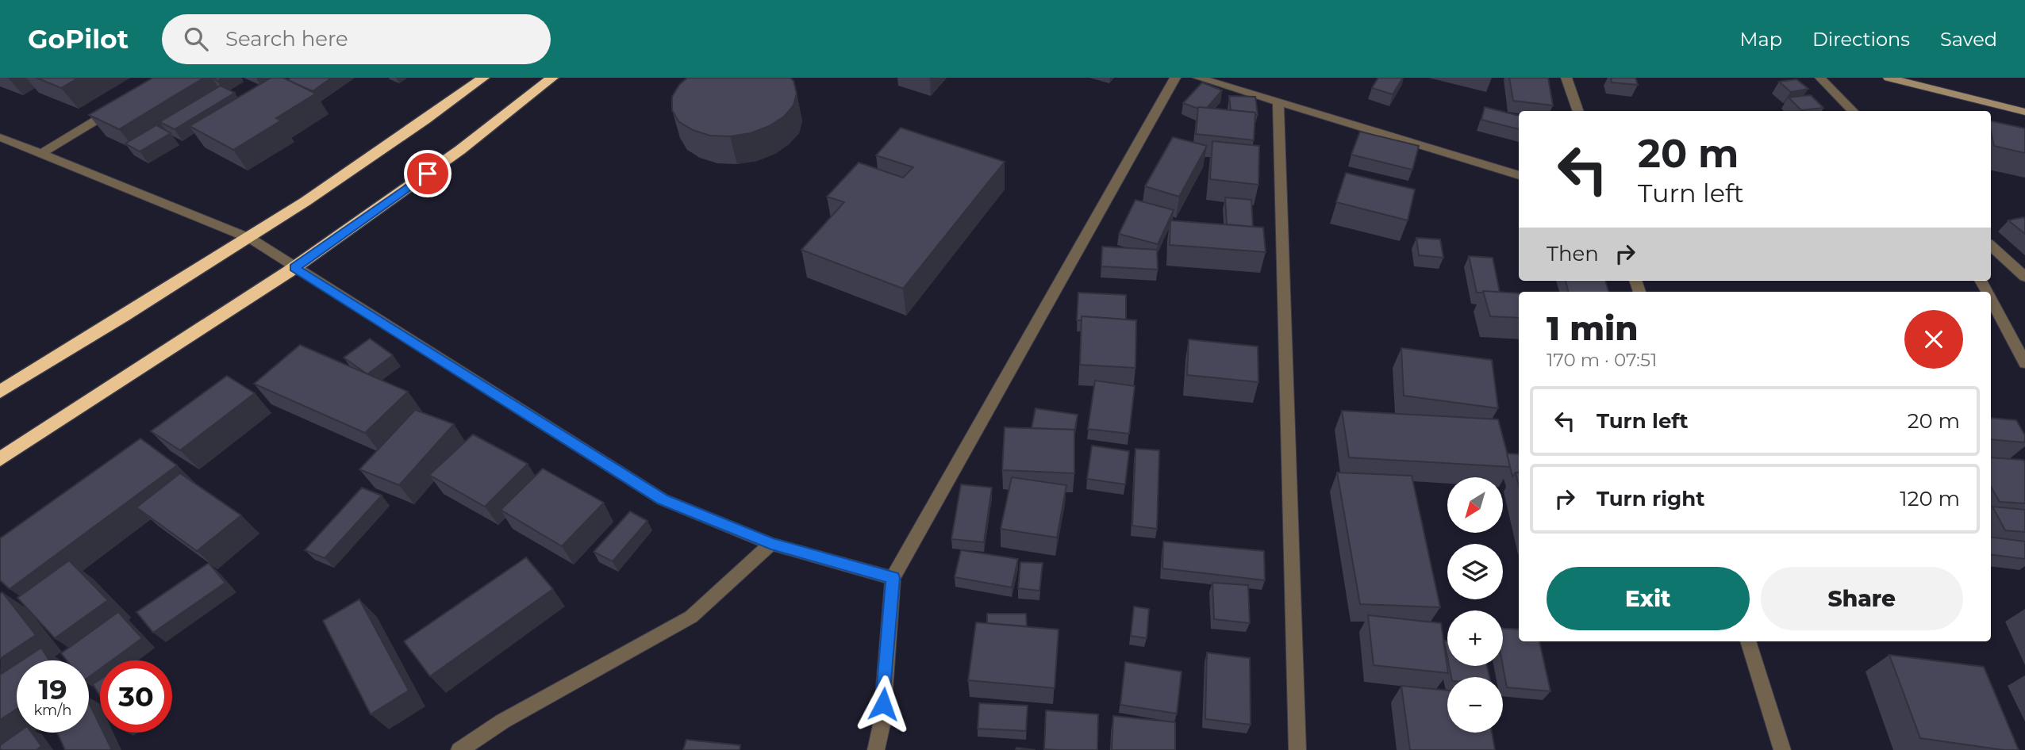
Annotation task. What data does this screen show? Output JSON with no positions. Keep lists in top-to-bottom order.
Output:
{
  "north": "bottom left",
  "page": {
    "header": "GoPilot",
    "search": "Search here",
    "nav": ["Map", "Directions", "Saved"],
    "turn": ["20 m", "Turn left"],
    "then": "Then",
    "heading": ["1 min", "170 m · 07:51"],
    "list": [
      {
        "name": "Turn left",
        "value": "20 m"
      },
      {
        "name": "Turn right",
        "value": "120 m"
      }
    ],
    "map_buttons": ["+", "−"],
    "buttons": ["Exit", "Share"],
    "speed": "19 km/h",
    "limit": "30"
  }
}
